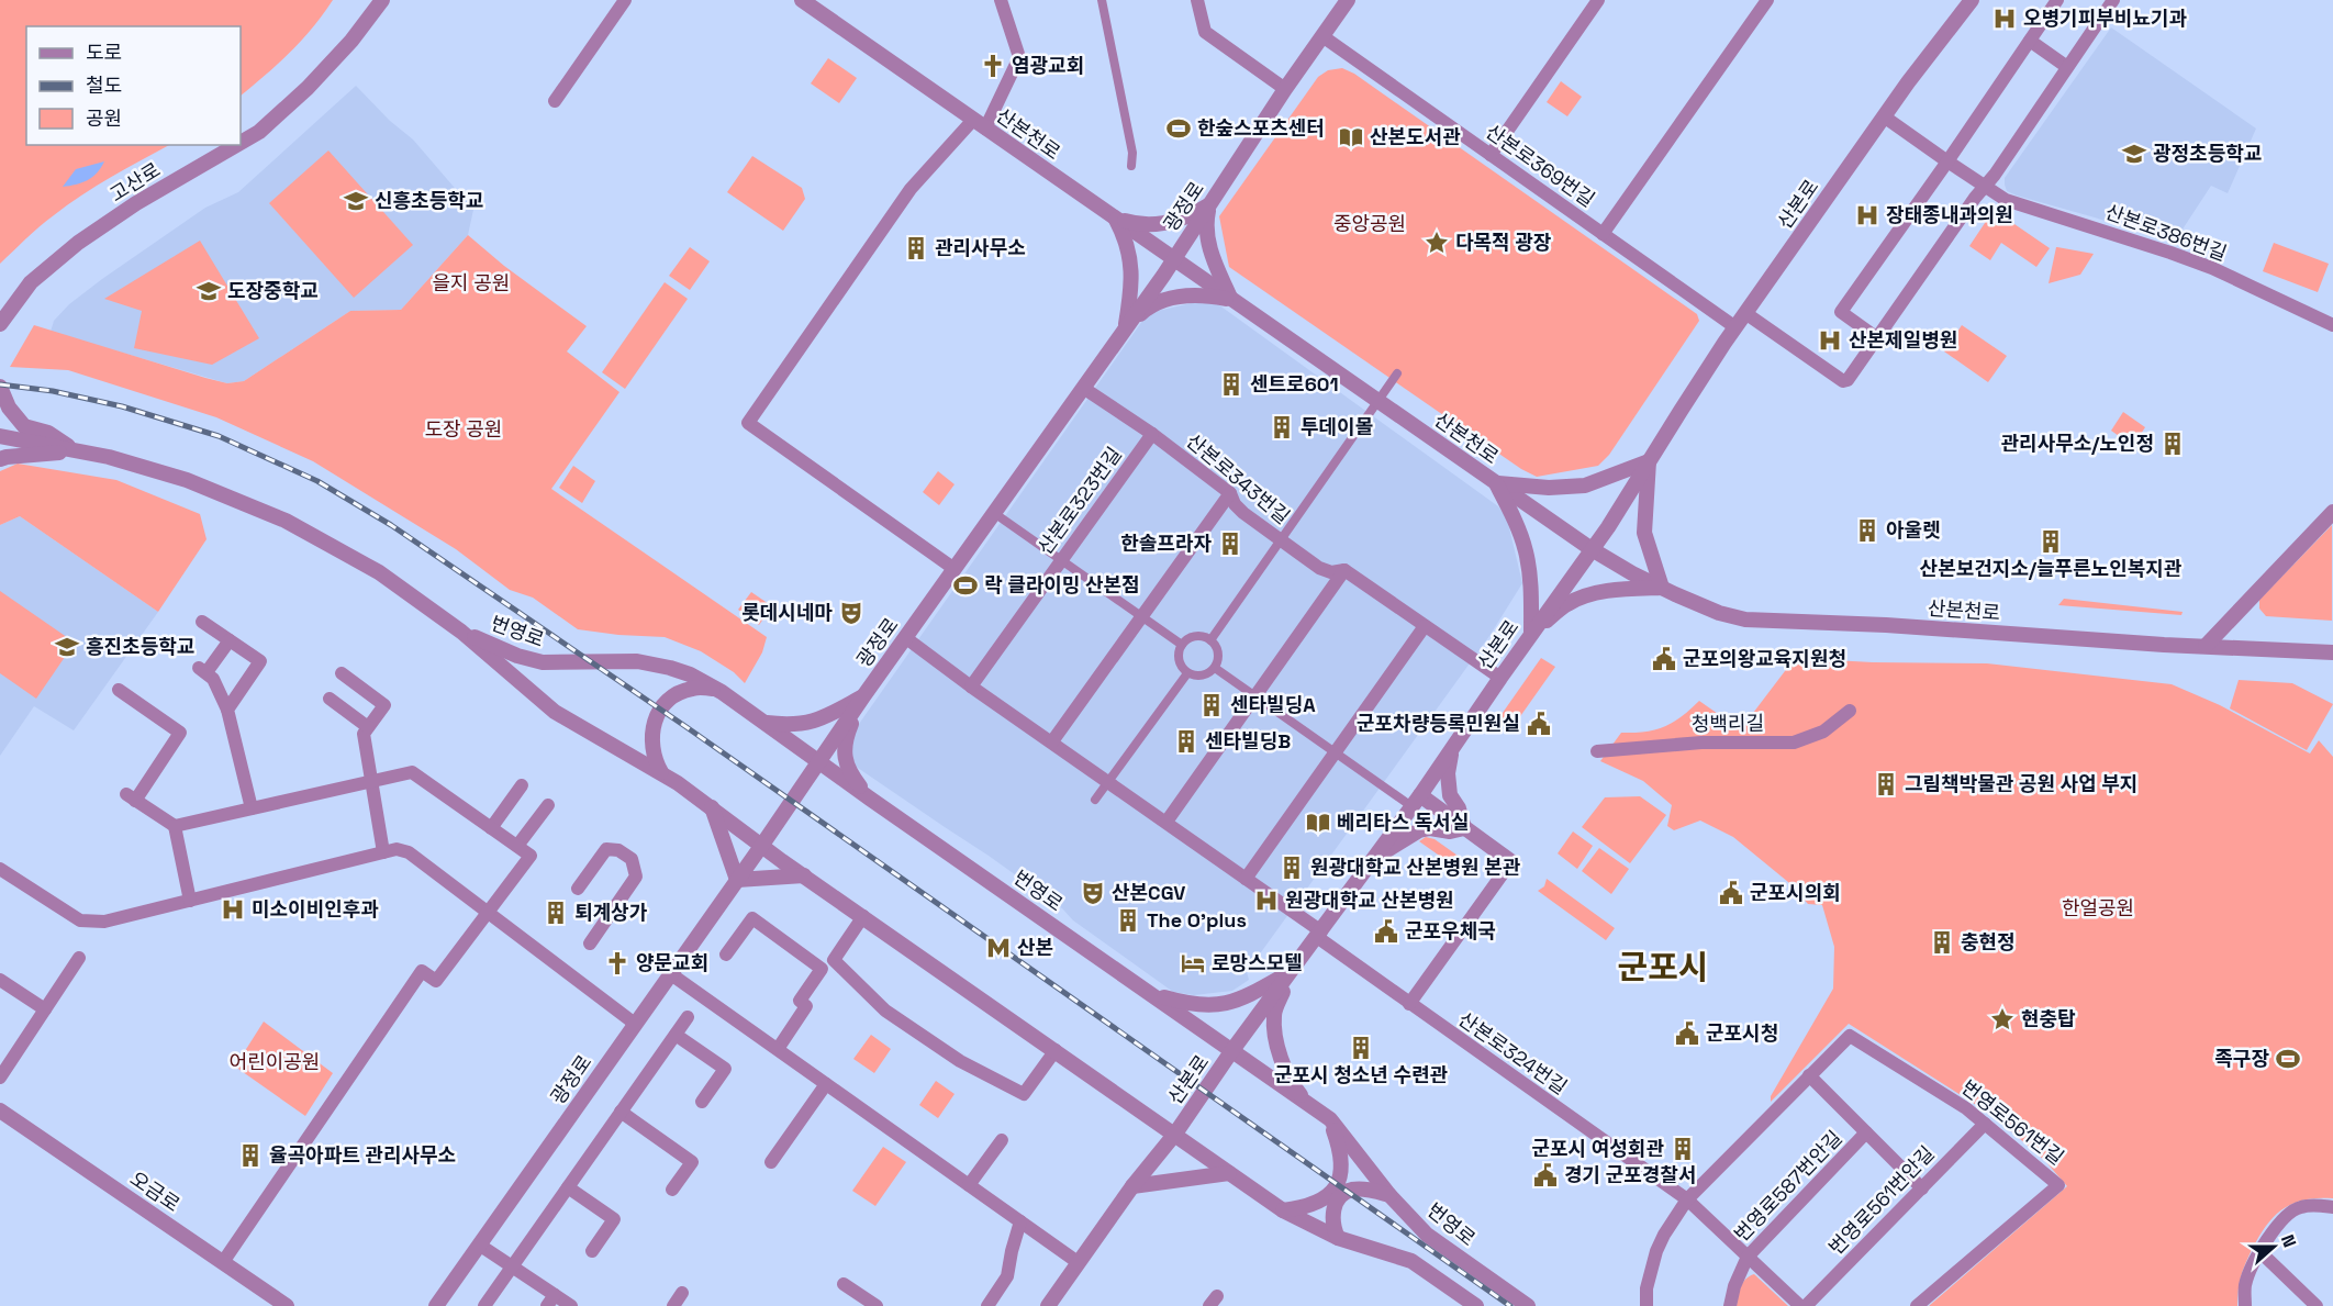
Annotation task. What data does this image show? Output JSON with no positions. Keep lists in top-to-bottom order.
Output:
{
  "streets": {
    "street": [
      "산본천로",
      "산본로369번길",
      "고산로",
      "산본로",
      "광정로",
      "산본로386번길",
      "산본로343번길",
      "산본로323번길",
      "번영로",
      "청백리길",
      "산본로324번길",
      "번영로561번길",
      "번영로587번안길",
      "오금로",
      "번영로561번안길"
    ]
  },
  "crossings": [
    ["산본천로", "산본로"],
    ["산본천로", "광정로"],
    ["산본로369번길", "산본로"],
    ["산본로369번길", "광정로"],
    ["산본로", "산본로386번길"],
    ["산본로", "산본로343번길"],
    ["산본로", "번영로"],
    ["산본로", "산본로324번길"],
    ["광정로", "산본로343번길"],
    ["광정로", "번영로"],
    ["산본로343번길", "산본로323번길"],
    ["산본로324번길", "번영로587번안길"],
    ["번영로561번길", "번영로561번안길"]
  ],
  "districts": ["군포시"],
  "parks": [
    "중앙공원",
    "을지 공원",
    "도장 공원",
    "한얼공원",
    "어린이공원"
  ],
  "places": {
    "hospital": [
      "오병기피부비뇨기과",
      "장태종내과의원",
      "산본제일병원",
      "원광대학교 산본병원",
      "미소이비인후과"
    ],
    "church": ["염광교회", "양문교회"],
    "sports": ["한숲스포츠센터", "락 클라이밍 산본점", "족구장"],
    "library": ["산본도서관", "베리타스 독서실"],
    "school or university": [
      "광정초등학교",
      "신흥초등학교",
      "도장중학교",
      "흥진초등학교"
    ],
    "place": ["다목적 광장", "현충탑"],
    "building": [
      "관리사무소",
      "센트로601",
      "투데이몰",
      "관리사무소/노인정",
      "아울렛",
      "산본보건지소/늘푸른노인복지관",
      "한솔프라자",
      "센타빌딩A",
      "센타빌딩B",
      "그림책박물관 공원 사업 부지",
      "원광대학교 산본병원 본관",
      "퇴계상가",
      "The O'plus",
      "충현정",
      "군포시 청소년 수련관",
      "군포시 여성회관",
      "율곡아파트 관리사무소"
    ],
    "theatre": ["롯데시네마", "산본CGV"],
    "public building": [
      "군포의왕교육지원청",
      "군포차량등록민원실",
      "군포시의회",
      "군포우체국",
      "군포시청",
      "경기 군포경찰서"
    ],
    "metro station": ["산본"],
    "hotel": ["로망스모텔"]
  },
  "legend": ["도로", "철도", "공원"],
  "north": "right"
}
